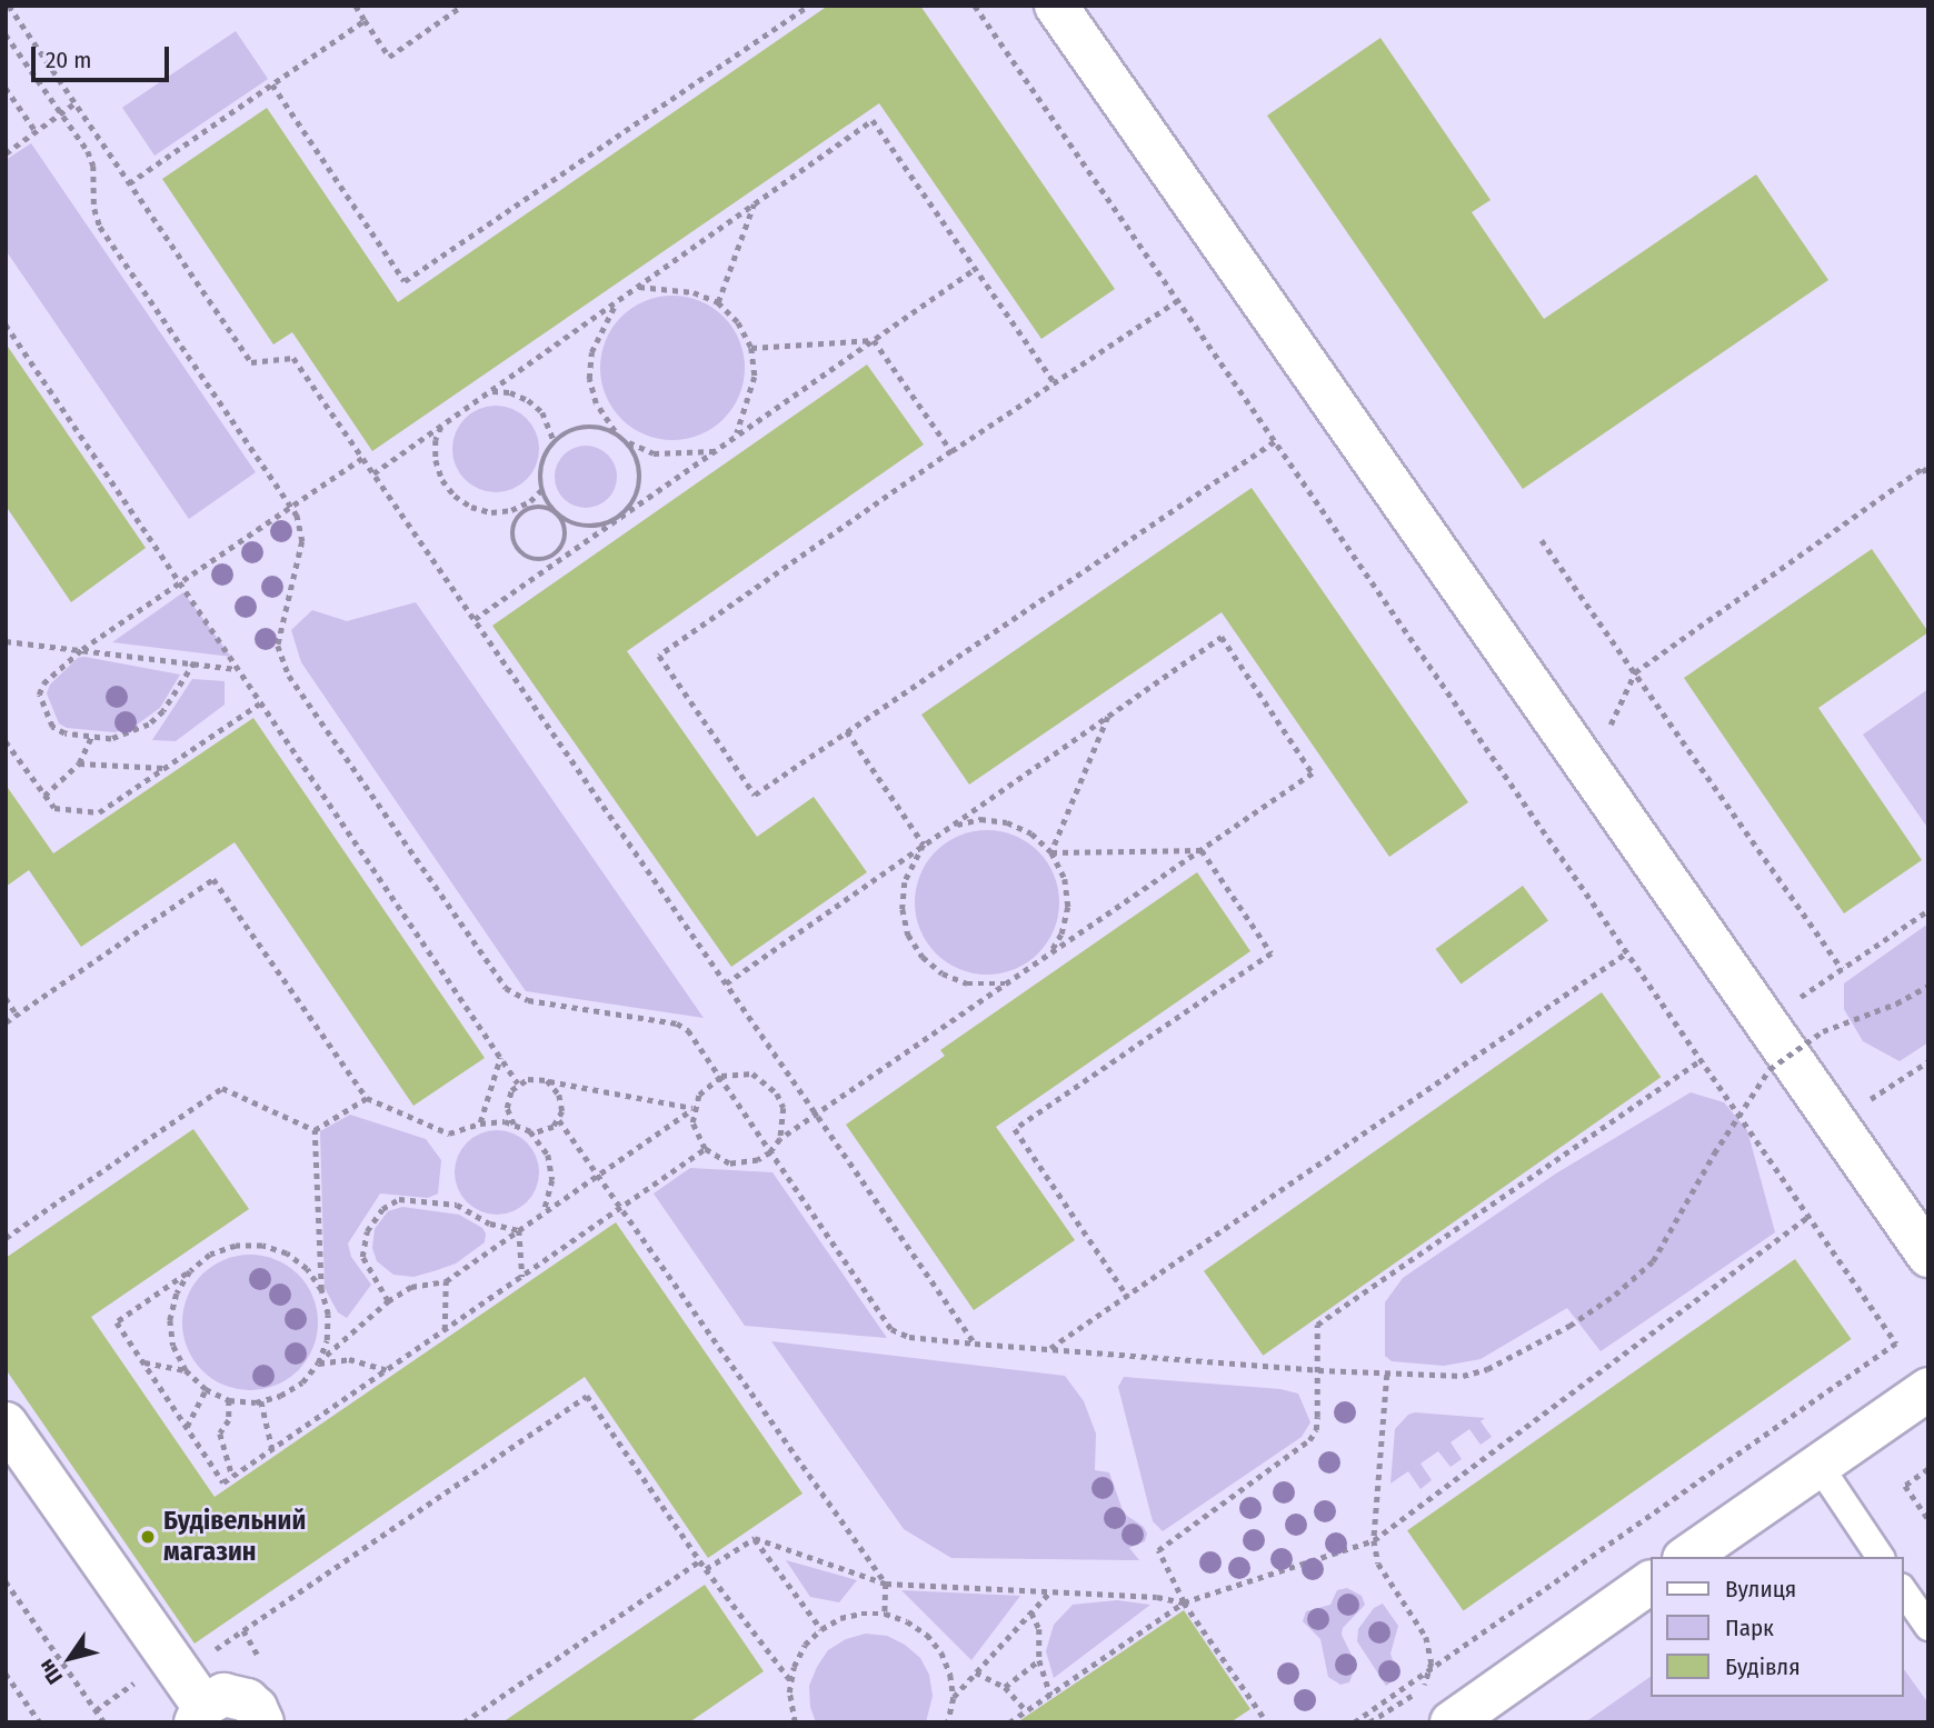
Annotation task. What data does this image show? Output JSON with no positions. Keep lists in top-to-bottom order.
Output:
{
  "places": ["Будівельний магазин"],
  "legend": ["Вулиця", "Парк", "Будівля"],
  "scale_bar": "20 m",
  "north": "bottom left"
}
